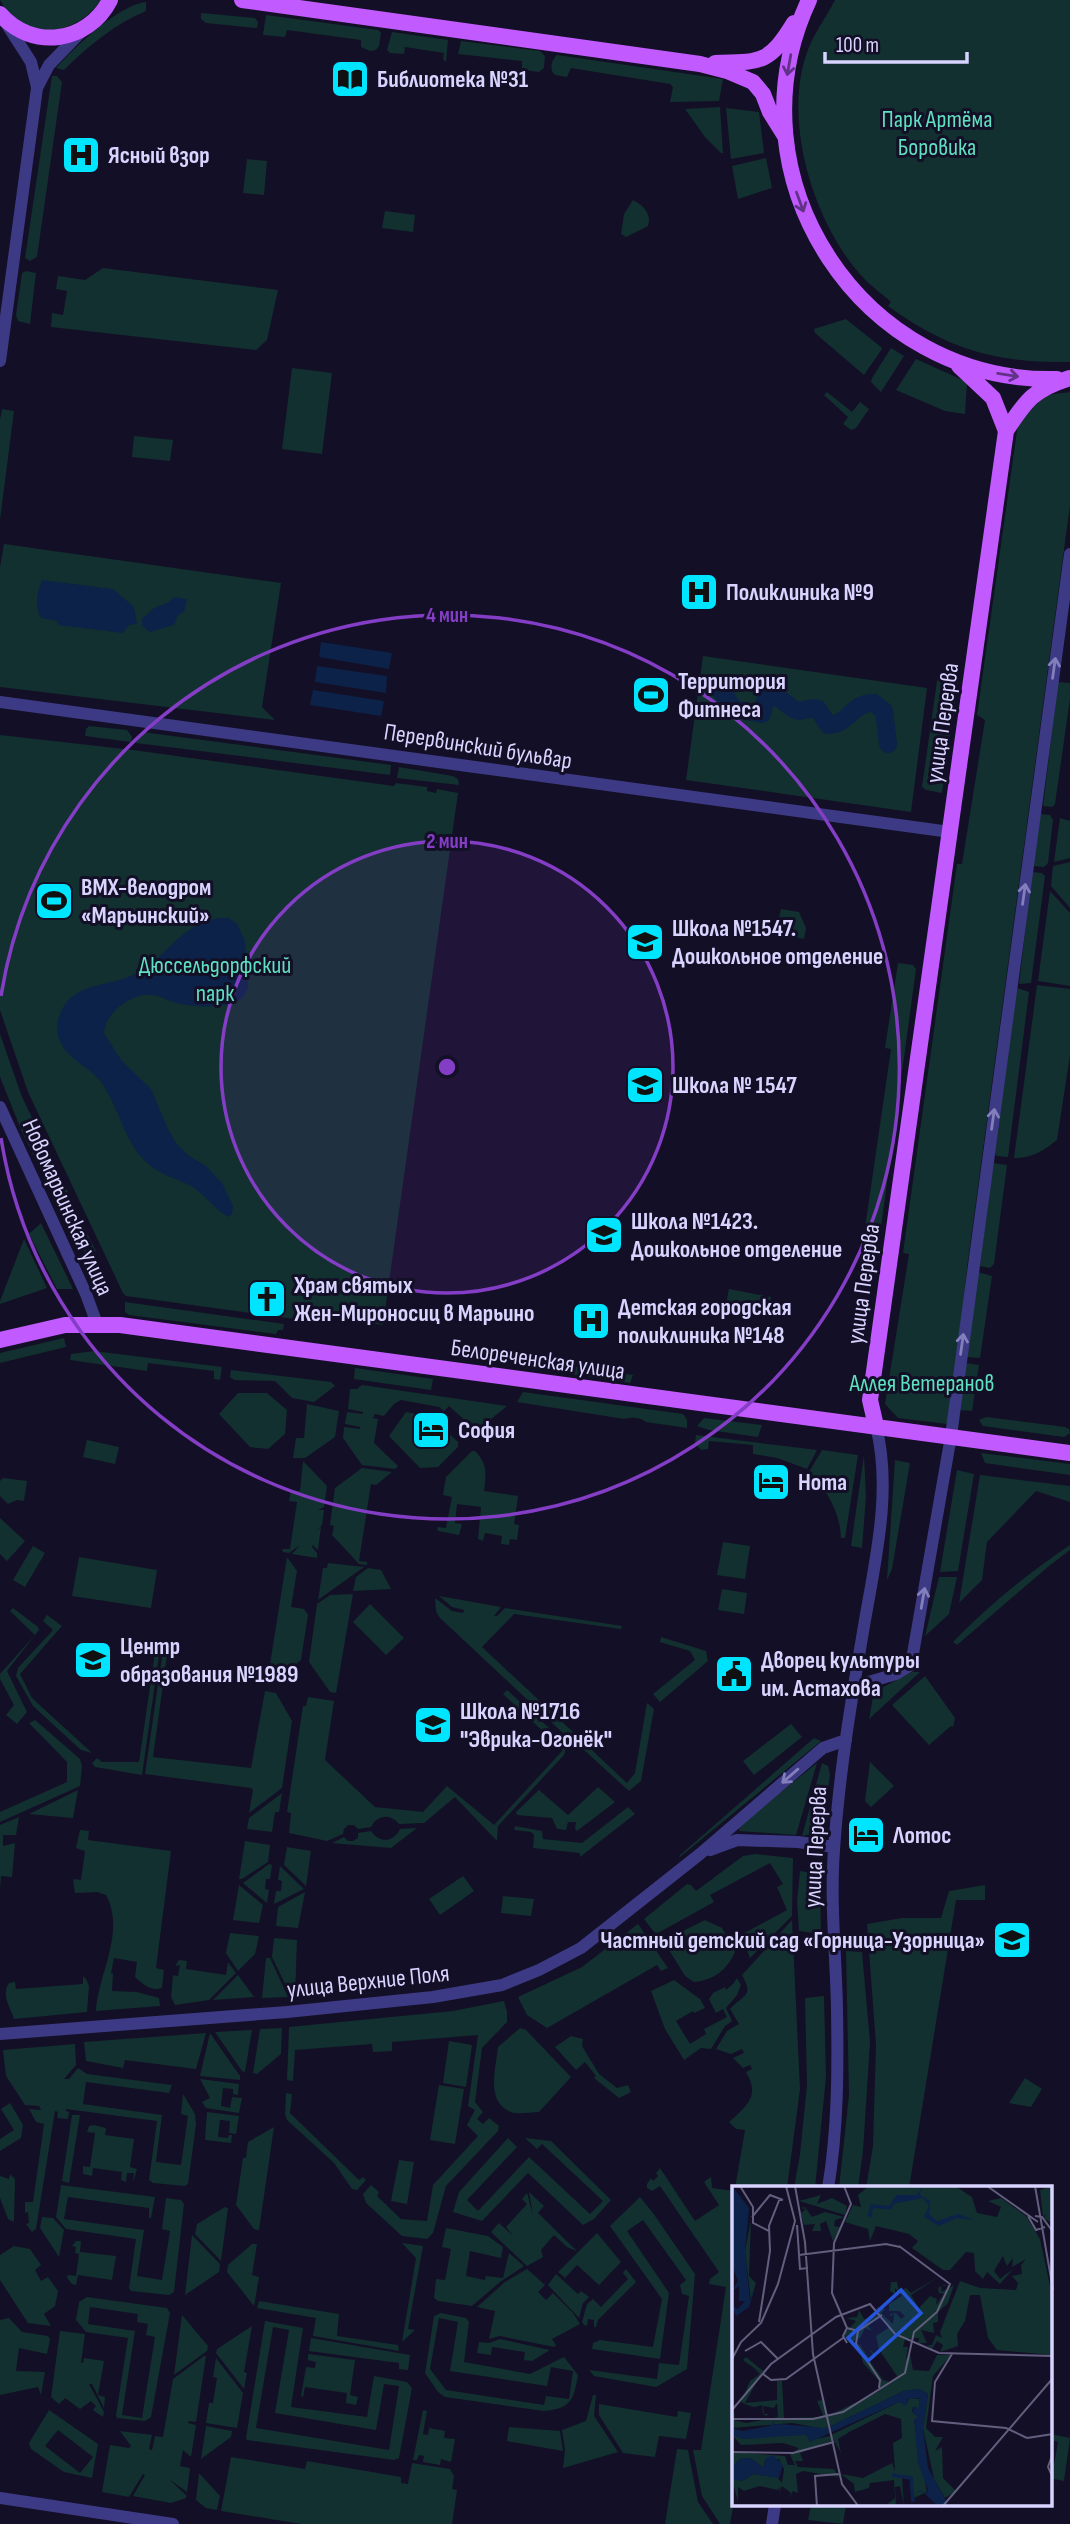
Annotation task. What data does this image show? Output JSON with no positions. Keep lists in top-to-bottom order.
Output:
{
  "streets": {
    "main road": ["улица Перерва", "Белореченская улица"],
    "street": ["Перервинский бульвар", "Новомарьинская улица", "улица Верхние Поля"]
  },
  "crossings": [
    ["улица Перерва", "Перервинский бульвар"],
    ["улица Перерва", "Белореченская улица"],
    ["улица Перерва", "улица Верхние Поля"],
    ["Новомарьинская улица", "Белореченская улица"]
  ],
  "parks": ["Парк Артёма Боровика", "Дюссельдорфский парк", "Аллея Ветеранов"],
  "places": {
    "library": ["Библиотека №31"],
    "hospital": ["Ясный взор", "Поликлиника №9", "Детская городская поликлиника №148"],
    "sports": ["Территория Фитнеса", "BMX-велодром «Марьинский»"],
    "school or university": [
      "Школа №1547. Дошкольное отделение",
      "Школа № 1547",
      "Школа №1423. Дошкольное отделение",
      "Центр образования №1989",
      "Школа №1716 \"Эврика-Огонёк\"",
      "Частный детский сад «Горница-Узорница»"
    ],
    "church": ["Храм святых Жен-Мироносиц в Марьино"],
    "hotel": ["София", "Нота", "Лотос"],
    "public building": ["Дворец культуры им. Астахова"]
  },
  "scale_bar": "100 m",
  "rings": ["4 мин", "2 мин"]
}
